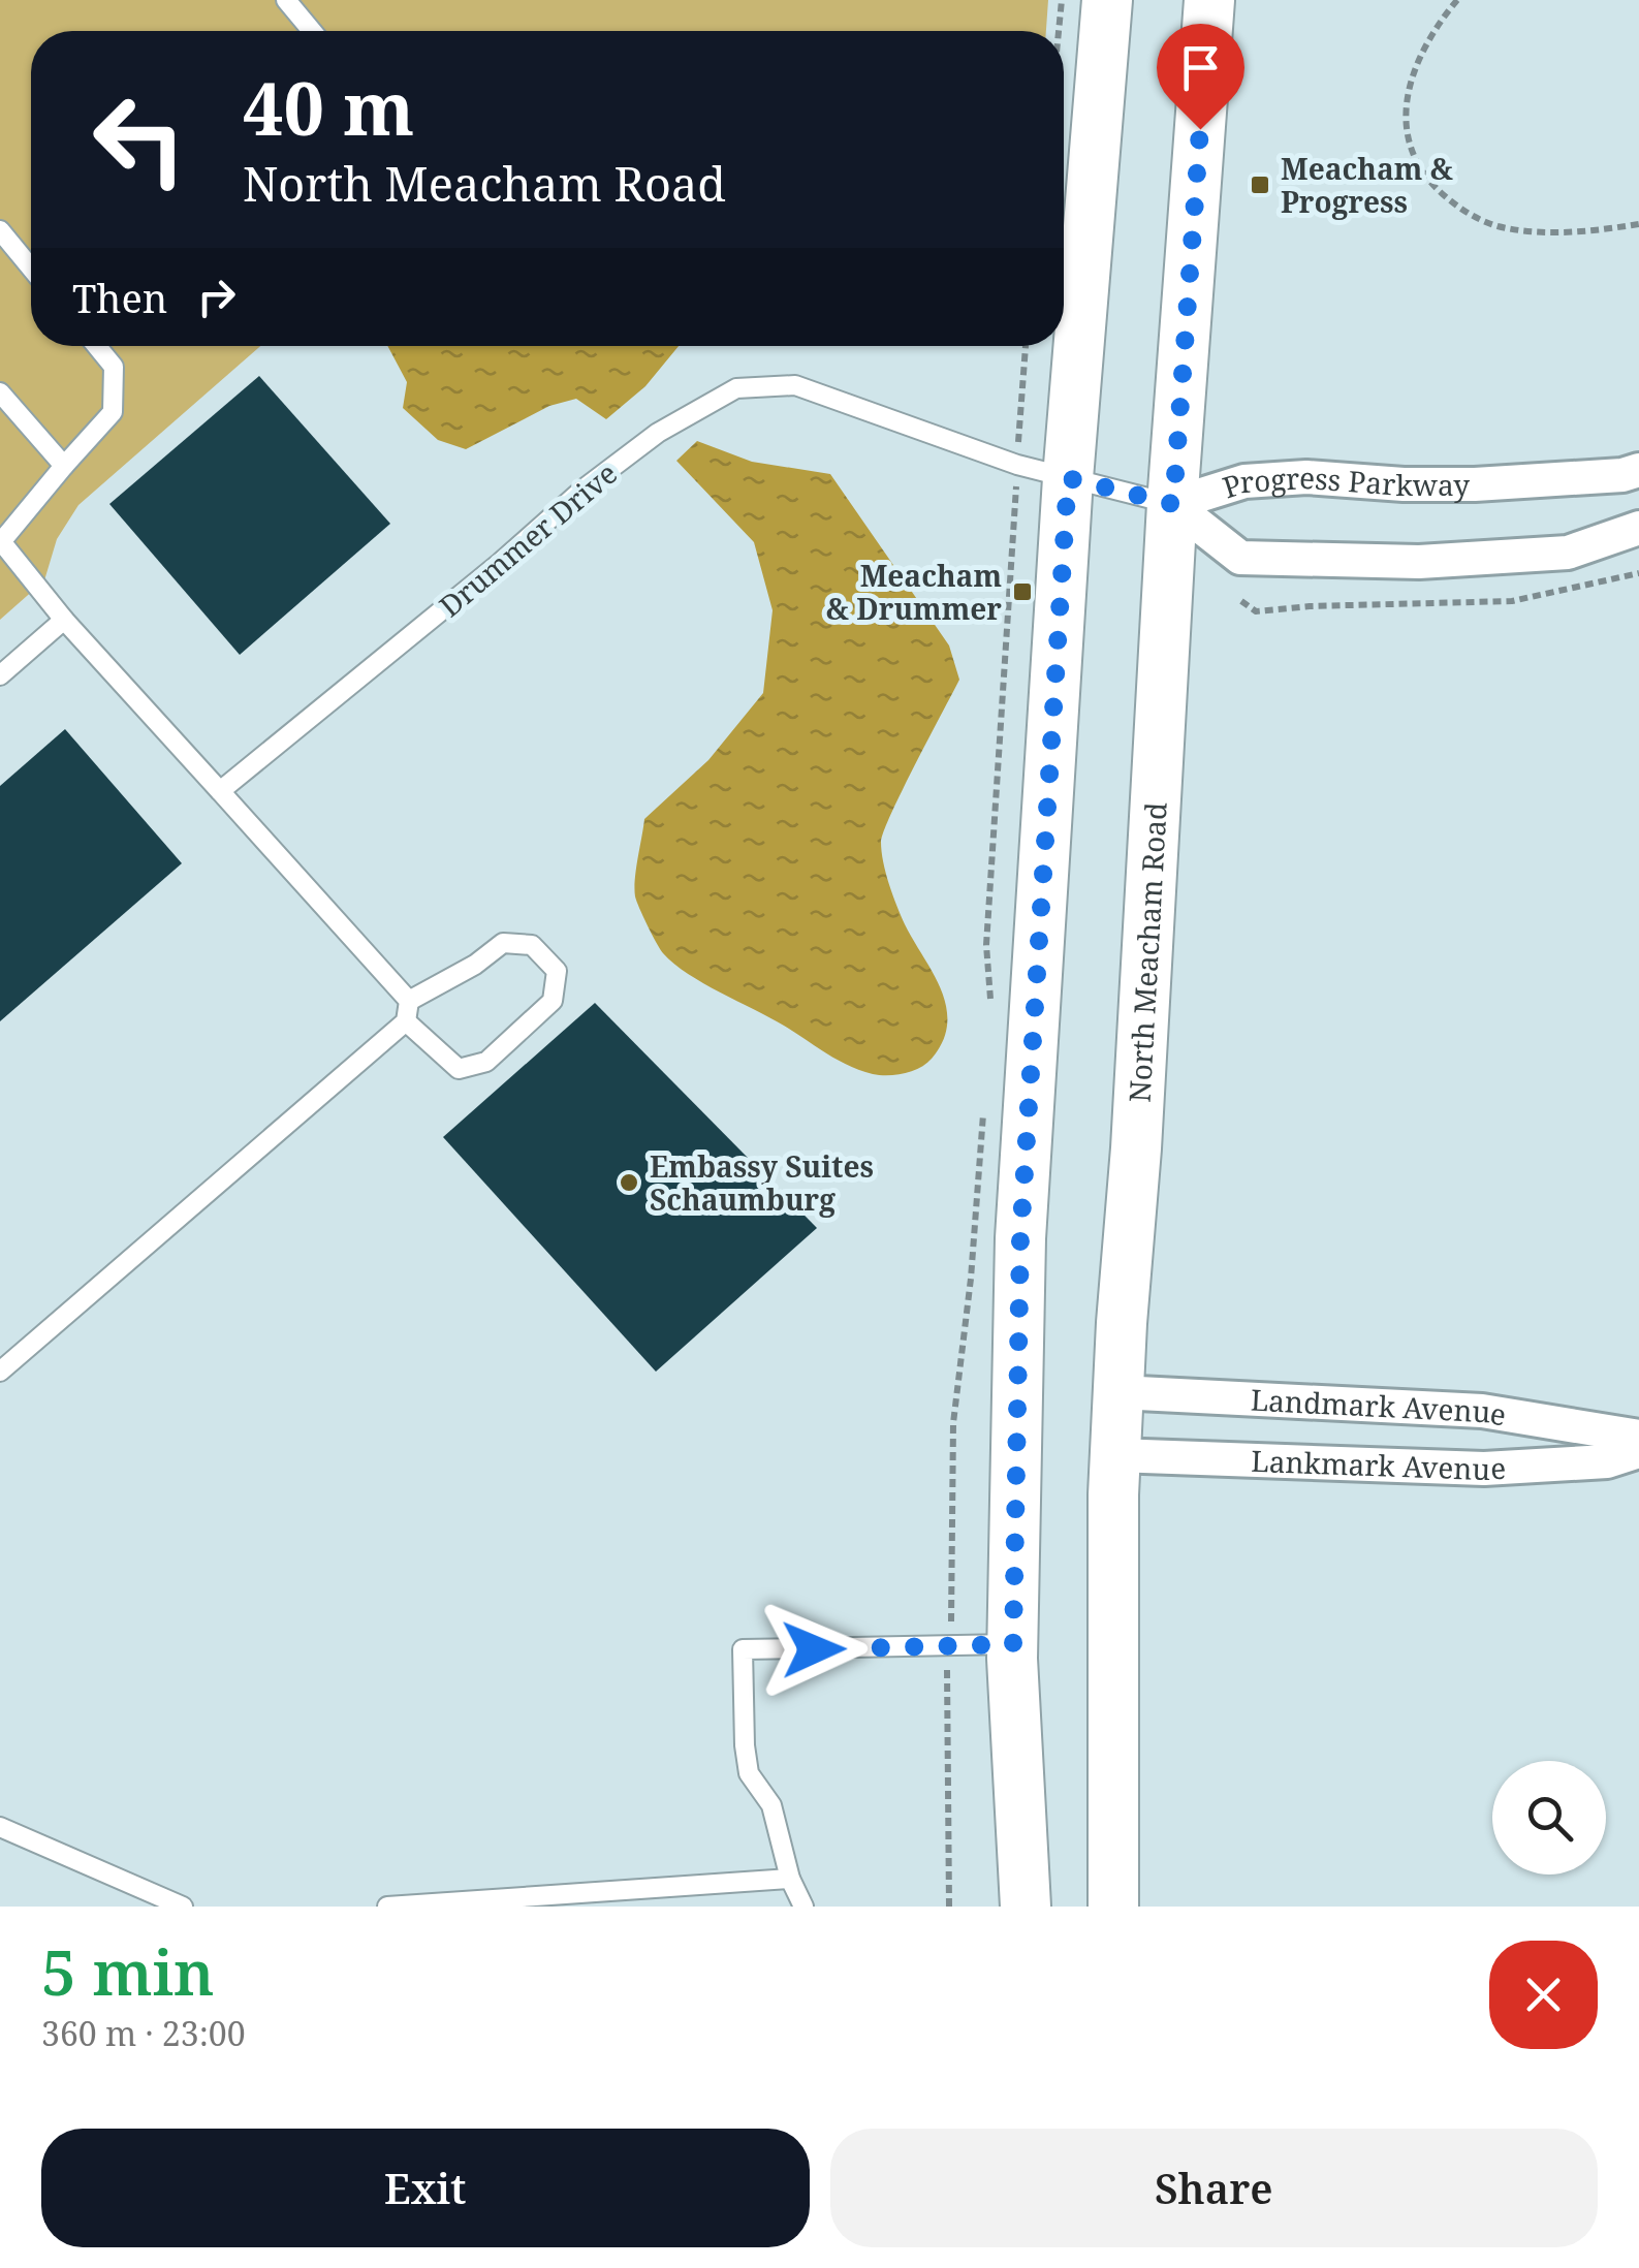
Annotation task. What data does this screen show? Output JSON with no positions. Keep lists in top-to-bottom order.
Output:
{
  "streets": {
    "main road": ["North Meacham Road"],
    "street": ["Progress Parkway", "Landmark Avenue", "Lankmark Avenue"],
    "lane": ["Drummer Drive"]
  },
  "crossings": [
    ["Progress Parkway", "Drummer Drive"],
    ["Progress Parkway", "North Meacham Road"],
    ["Drummer Drive", "North Meacham Road"],
    ["North Meacham Road", "Landmark Avenue"],
    ["North Meacham Road", "Lankmark Avenue"]
  ],
  "places": {
    "transit": ["Meacham & Progress", "Meacham & Drummer"],
    "other": ["Embassy Suites Schaumburg"]
  },
  "page": {
    "turn": ["40 m", "North Meacham Road"],
    "then": "Then",
    "heading": ["5 min", "360 m · 23:00"],
    "buttons": ["Exit", "Share"]
  }
}
